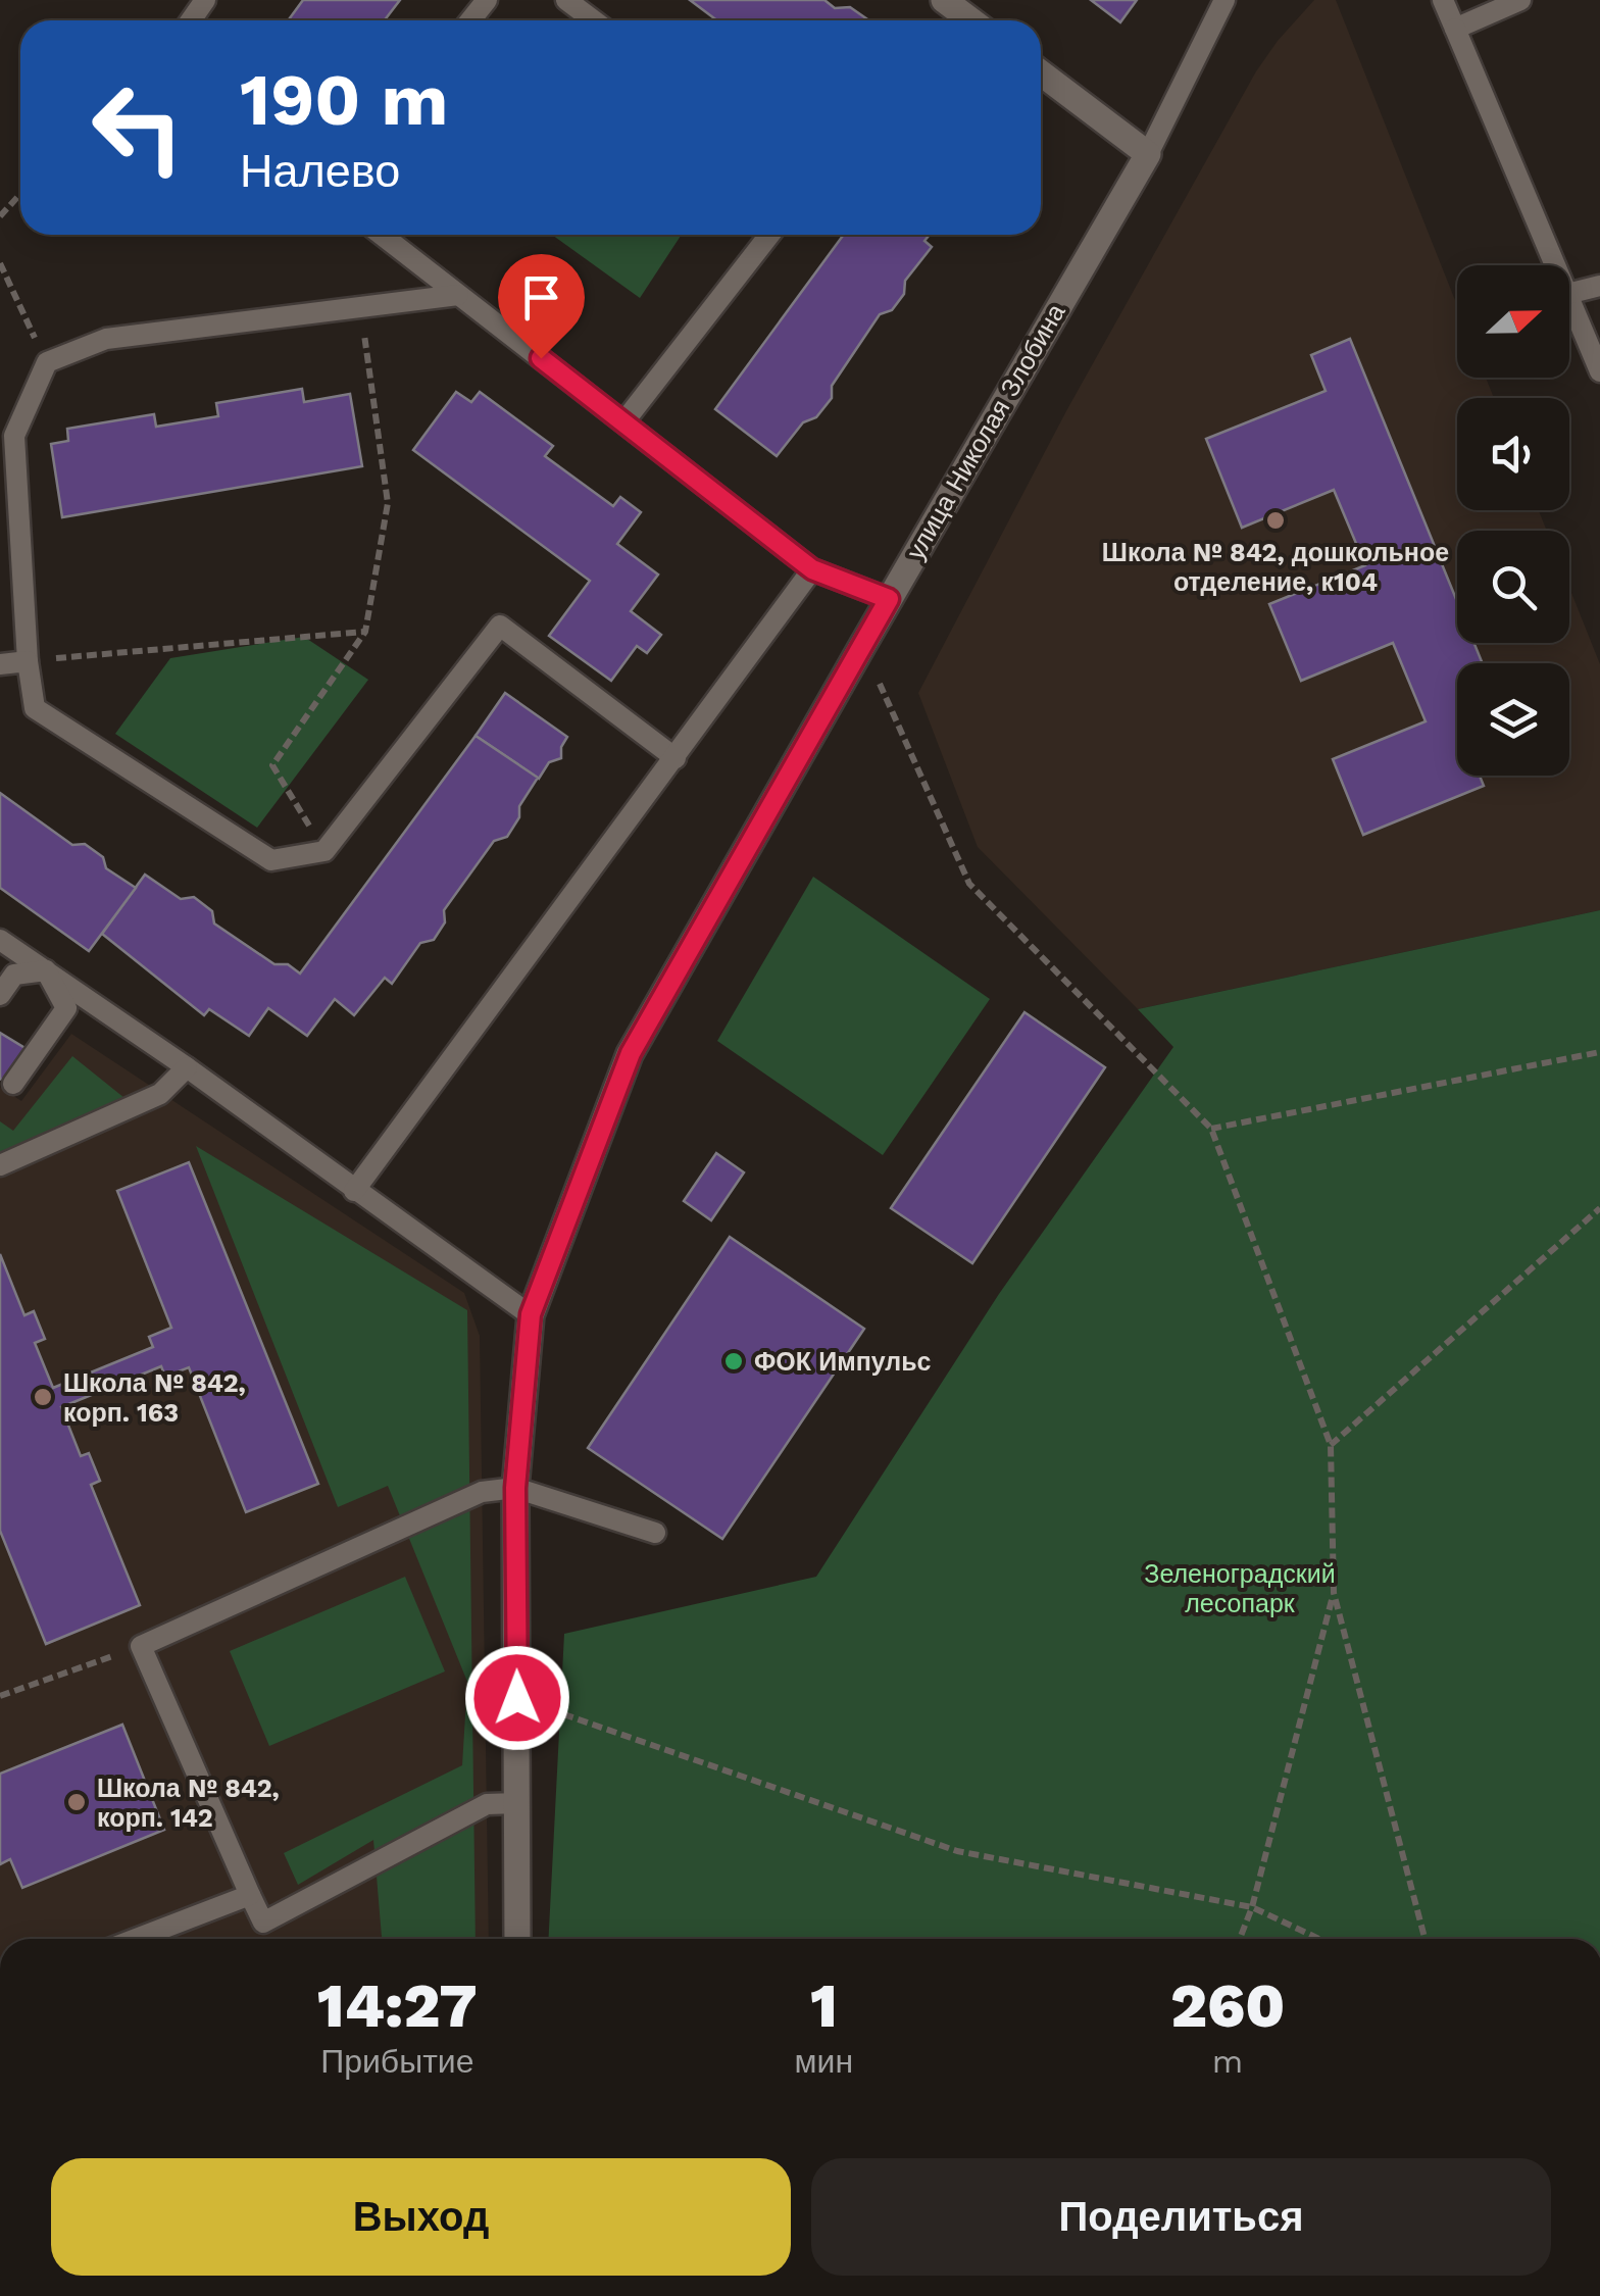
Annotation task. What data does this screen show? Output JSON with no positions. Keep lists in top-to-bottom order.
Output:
{
  "streets": {
    "street": ["улица Николая Злобина"]
  },
  "parks": ["Зеленоградский лесопарк"],
  "places": [
    "Школа № 842, дошкольное отделение, к104",
    "ФОК Импульс",
    "Школа № 842, корп. 163",
    "Школа № 842, корп. 142"
  ],
  "north": "right",
  "page": {
    "turn": ["190 m", "Налево"],
    "eta": [
      "14:27",
      "Прибытие",
      "1",
      "мин",
      "260",
      "m"
    ],
    "buttons": ["Выход", "Поделиться"]
  }
}
